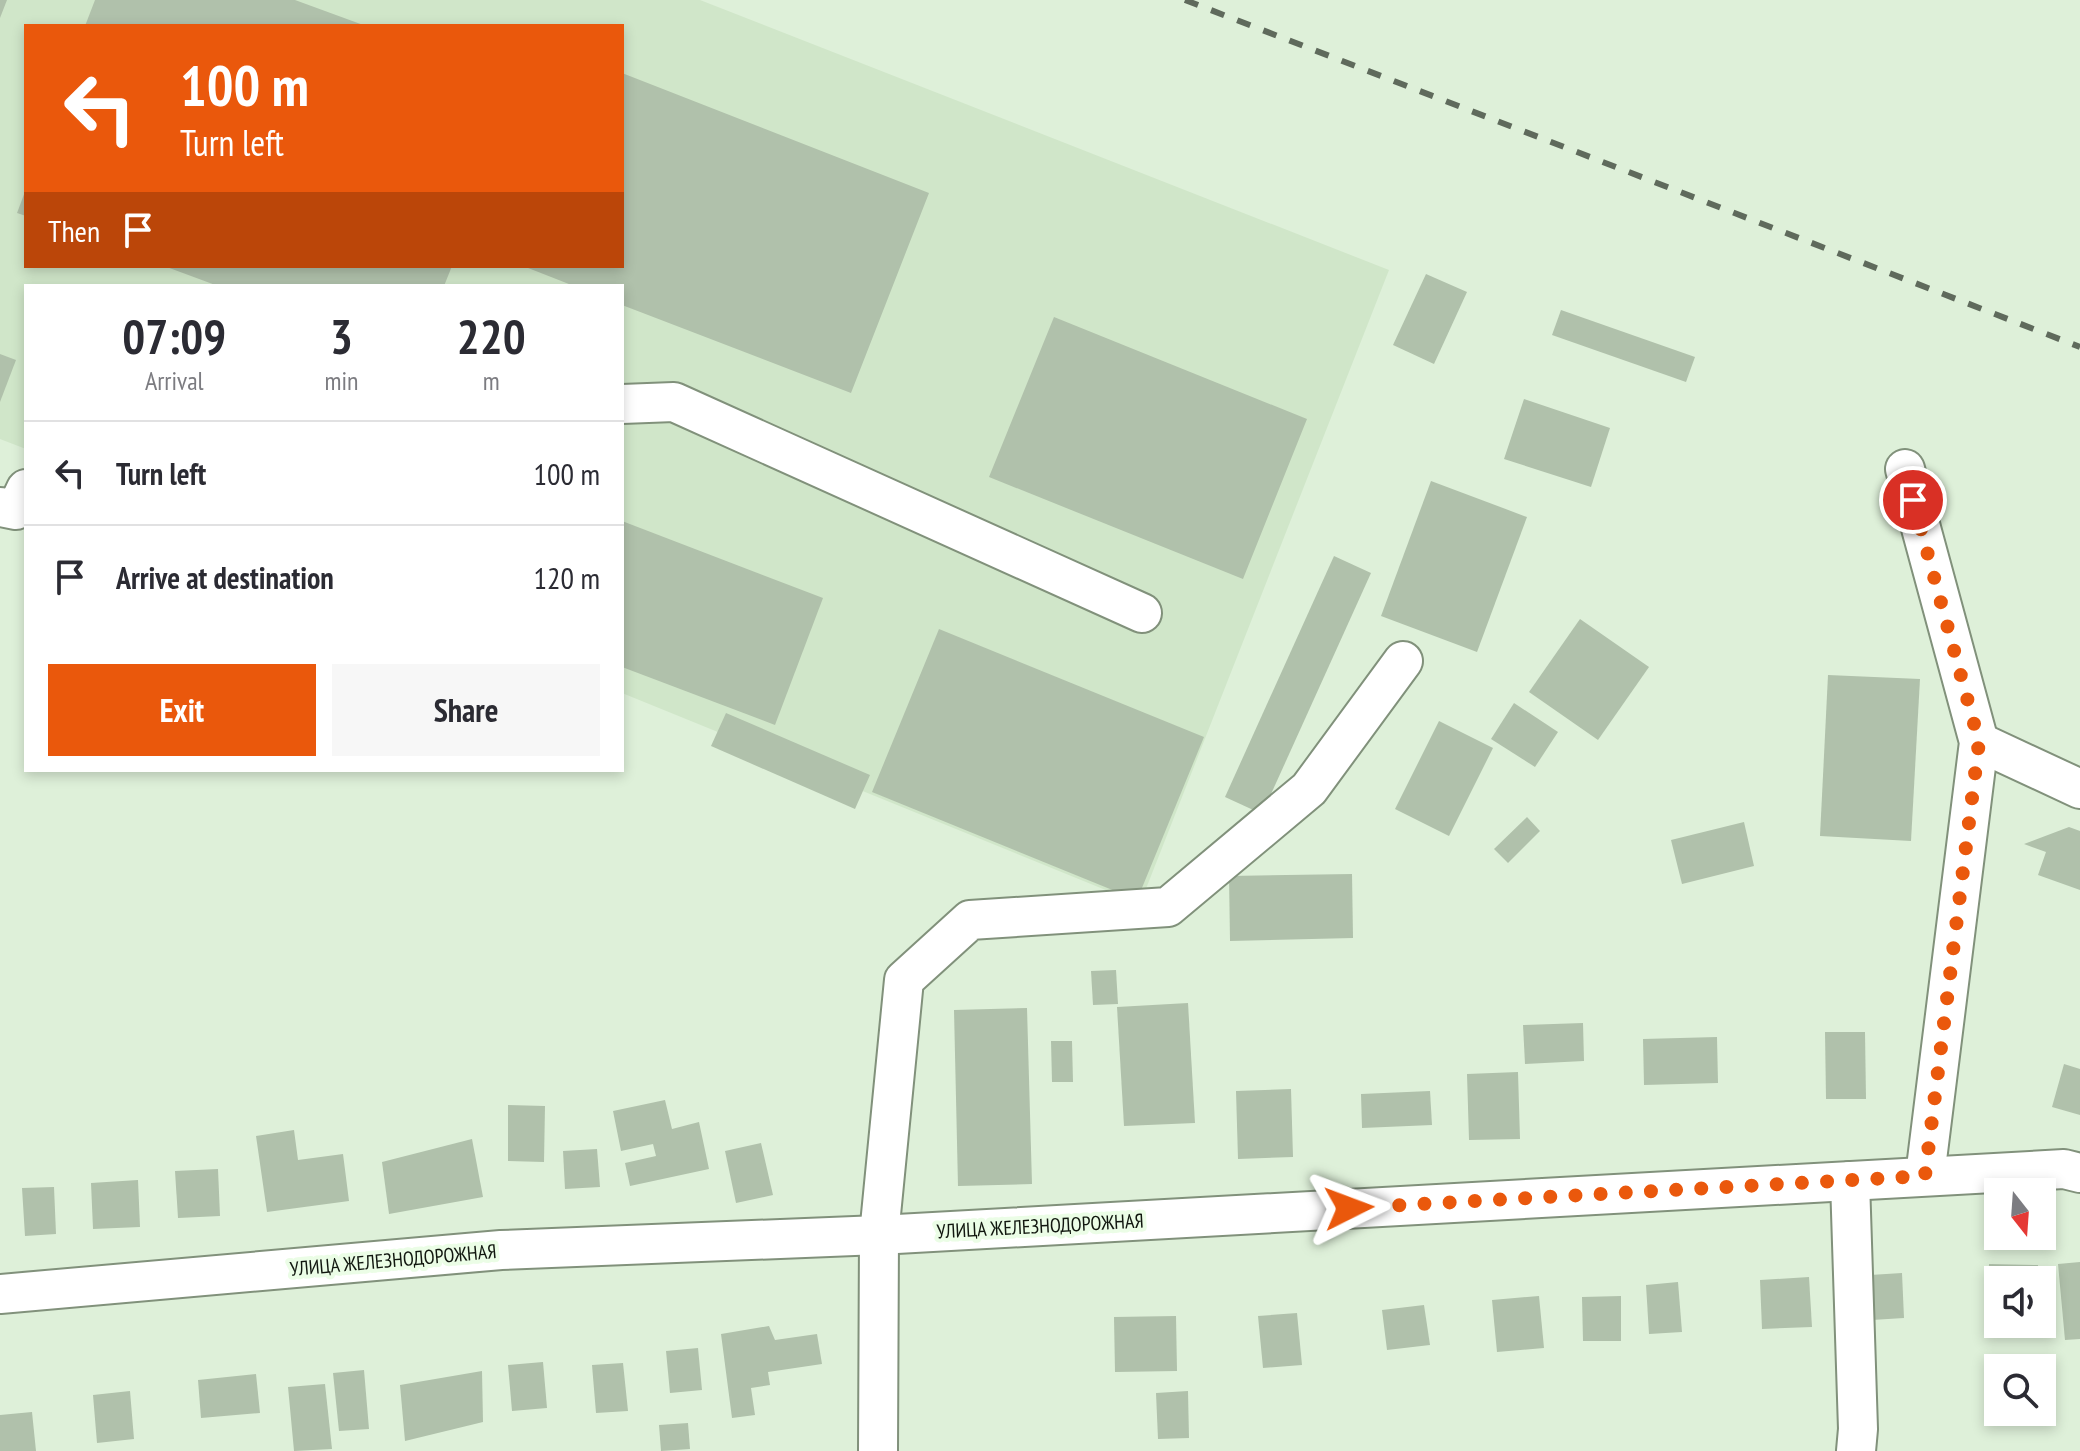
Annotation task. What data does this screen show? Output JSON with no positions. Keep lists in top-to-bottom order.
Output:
{
  "streets": {
    "street": ["УЛИЦА ЖЕЛЕЗНОДОРОЖНАЯ"]
  },
  "north": "bottom",
  "page": {
    "turn": ["100 m", "Turn left"],
    "then": "Then",
    "eta": [
      "07:09",
      "Arrival",
      "3",
      "min",
      "220",
      "m"
    ],
    "list": [
      {
        "name": "Turn left",
        "value": "100 m"
      },
      {
        "name": "Arrive at destination",
        "value": "120 m"
      }
    ],
    "buttons": ["Exit", "Share"]
  }
}
